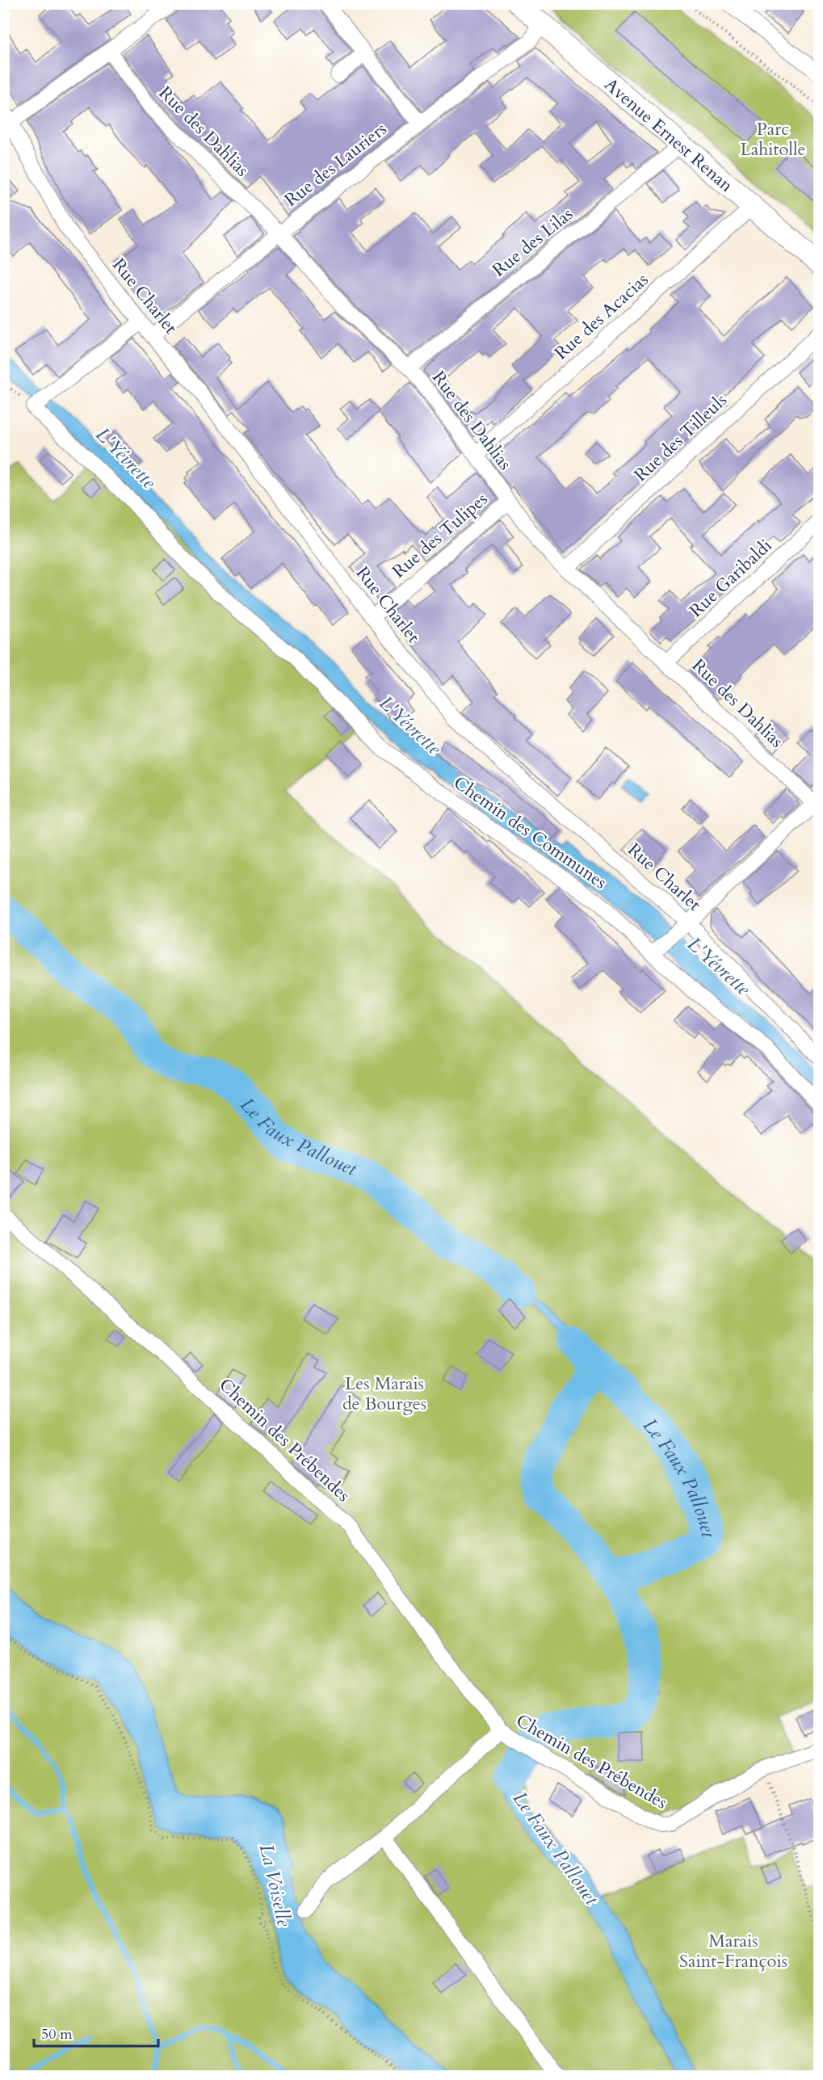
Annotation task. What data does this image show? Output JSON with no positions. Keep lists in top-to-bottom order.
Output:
{
  "streets": {
    "main road": ["Avenue Ernest Renan"],
    "street": [
      "Rue des Dahlias",
      "Rue des Lauriers",
      "Rue des Lilas",
      "Rue Charlet",
      "Rue des Acacias",
      "Rue des Tilleuls",
      "Rue des Tulipes",
      "Rue Garibaldi",
      "Chemin des Communes",
      "Chemin des Prébendes"
    ]
  },
  "crossings": [
    ["Rue des Dahlias", "Rue des Lauriers"],
    ["Rue des Dahlias", "Rue des Lilas"],
    ["Rue des Dahlias", "Rue des Acacias"],
    ["Rue des Dahlias", "Rue des Tilleuls"],
    ["Rue des Dahlias", "Rue des Tulipes"],
    ["Rue des Dahlias", "Rue Garibaldi"],
    ["Avenue Ernest Renan", "Rue des Lauriers"],
    ["Avenue Ernest Renan", "Rue des Lilas"],
    ["Avenue Ernest Renan", "Rue des Acacias"],
    ["Rue des Lauriers", "Rue Charlet"],
    ["Rue Charlet", "Rue des Tulipes"]
  ],
  "water": ["L'Yévrette", "Le Faux Pallouet", "La Voiselle"],
  "parks": ["Parc Lahitolle", "Les Marais de Bourges", "Marais Saint-François"],
  "scale_bar": "50 m"
}
